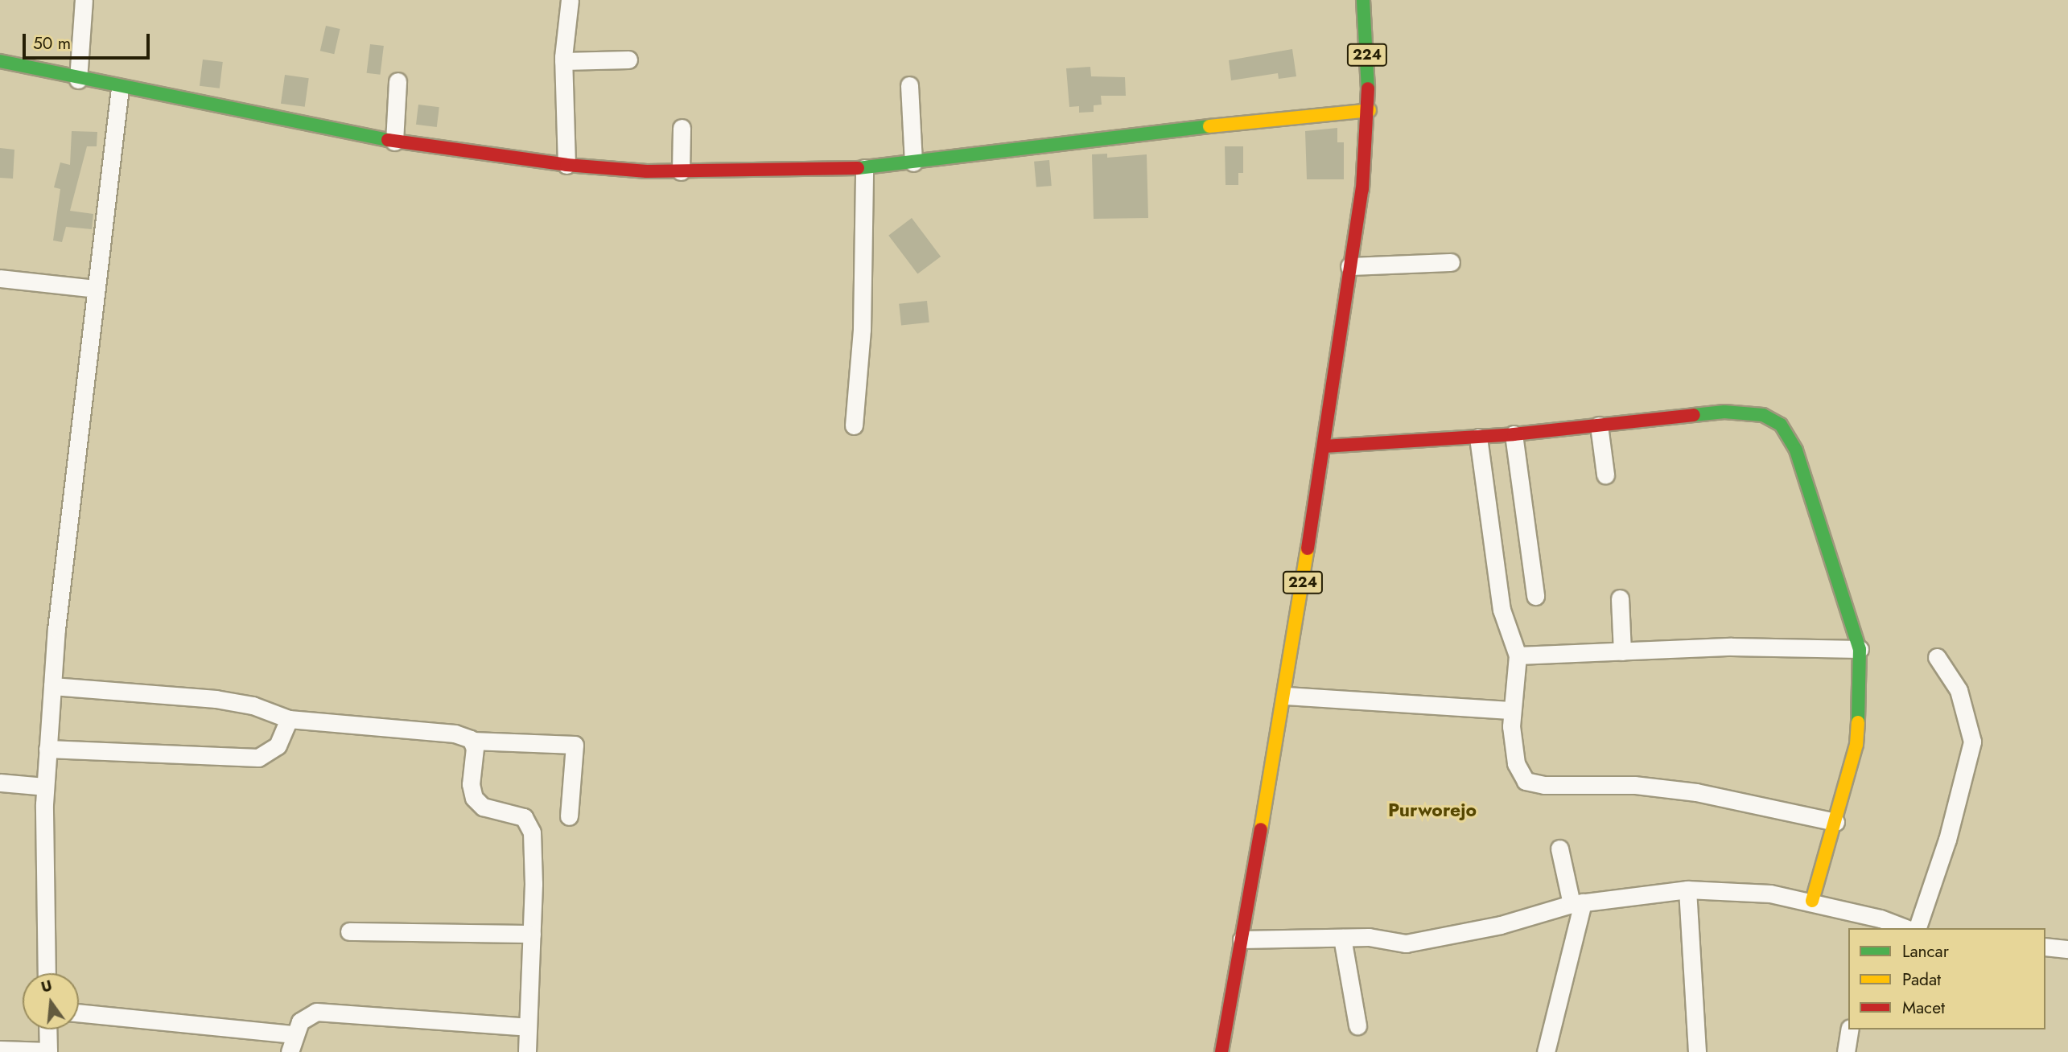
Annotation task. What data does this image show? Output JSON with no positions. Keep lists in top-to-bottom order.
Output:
{
  "streets": {
    "street": ["224"]
  },
  "districts": ["Purworejo"],
  "legend": ["Lancar", "Padat", "Macet"],
  "scale_bar": "50 m",
  "north": "top"
}
